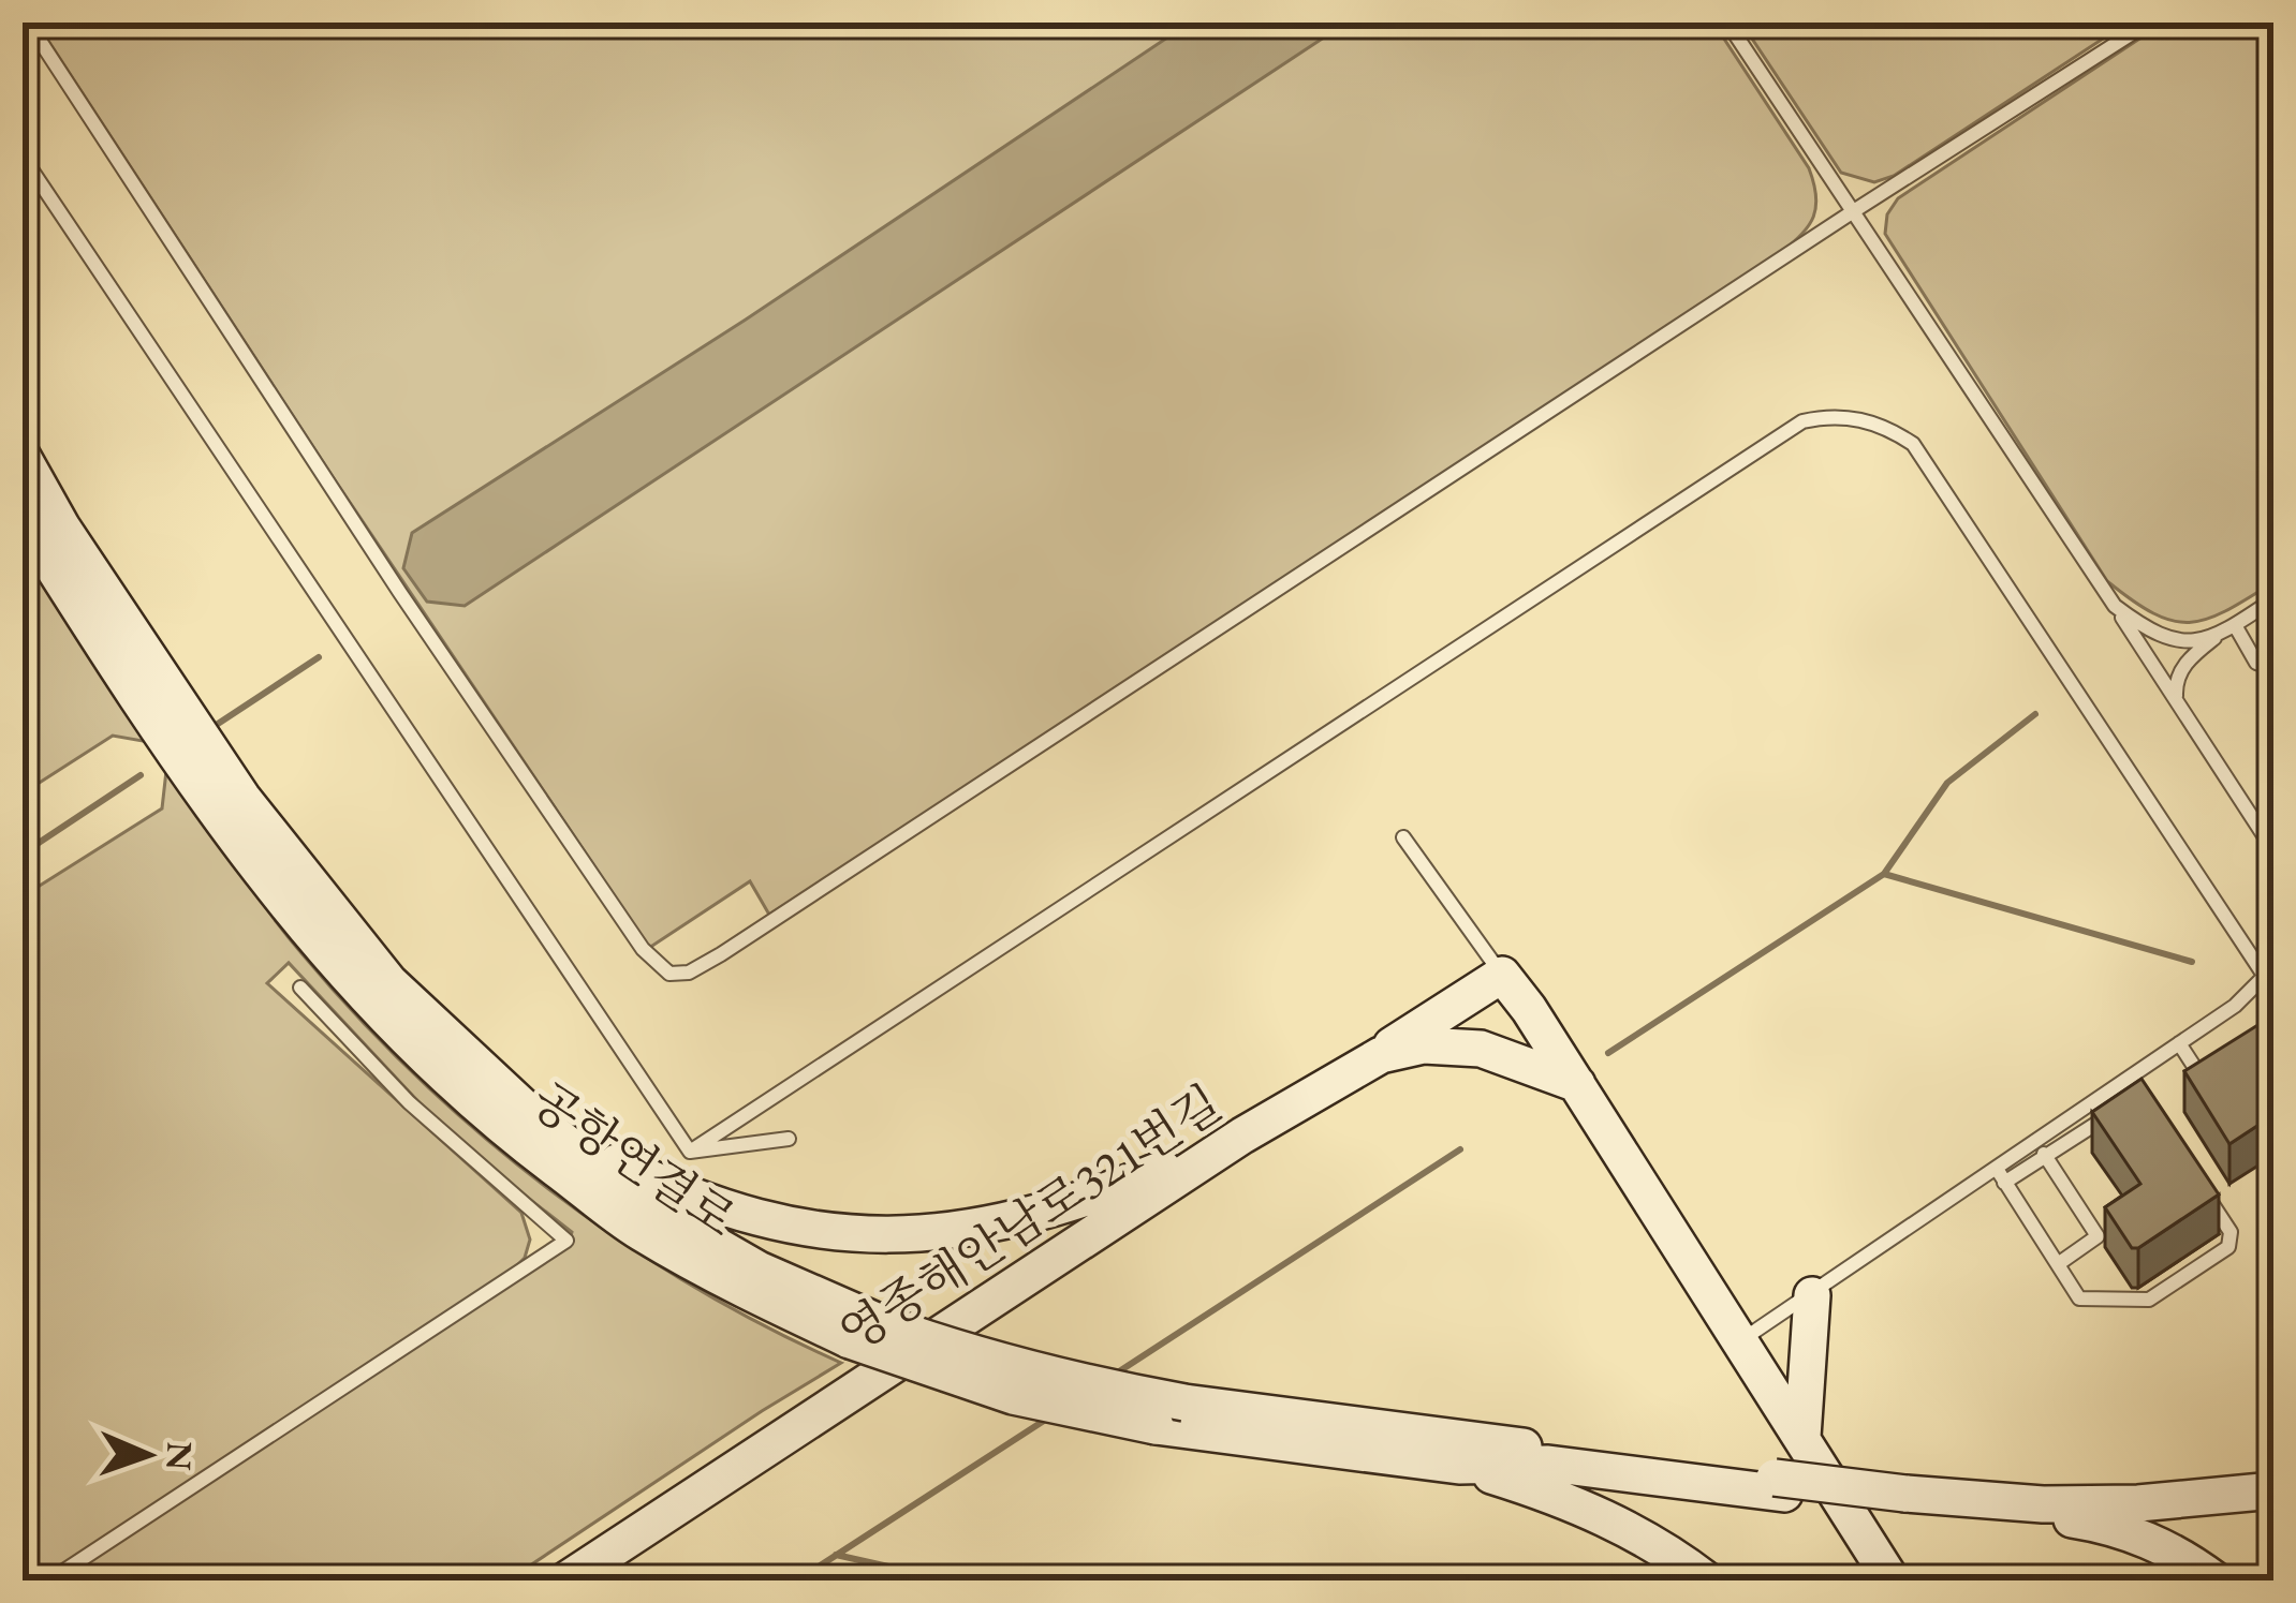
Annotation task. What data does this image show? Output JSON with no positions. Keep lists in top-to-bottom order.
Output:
{
  "streets": {
    "street": ["공항연결로", "영종해안남로321번길"]
  },
  "north": "right"
}
